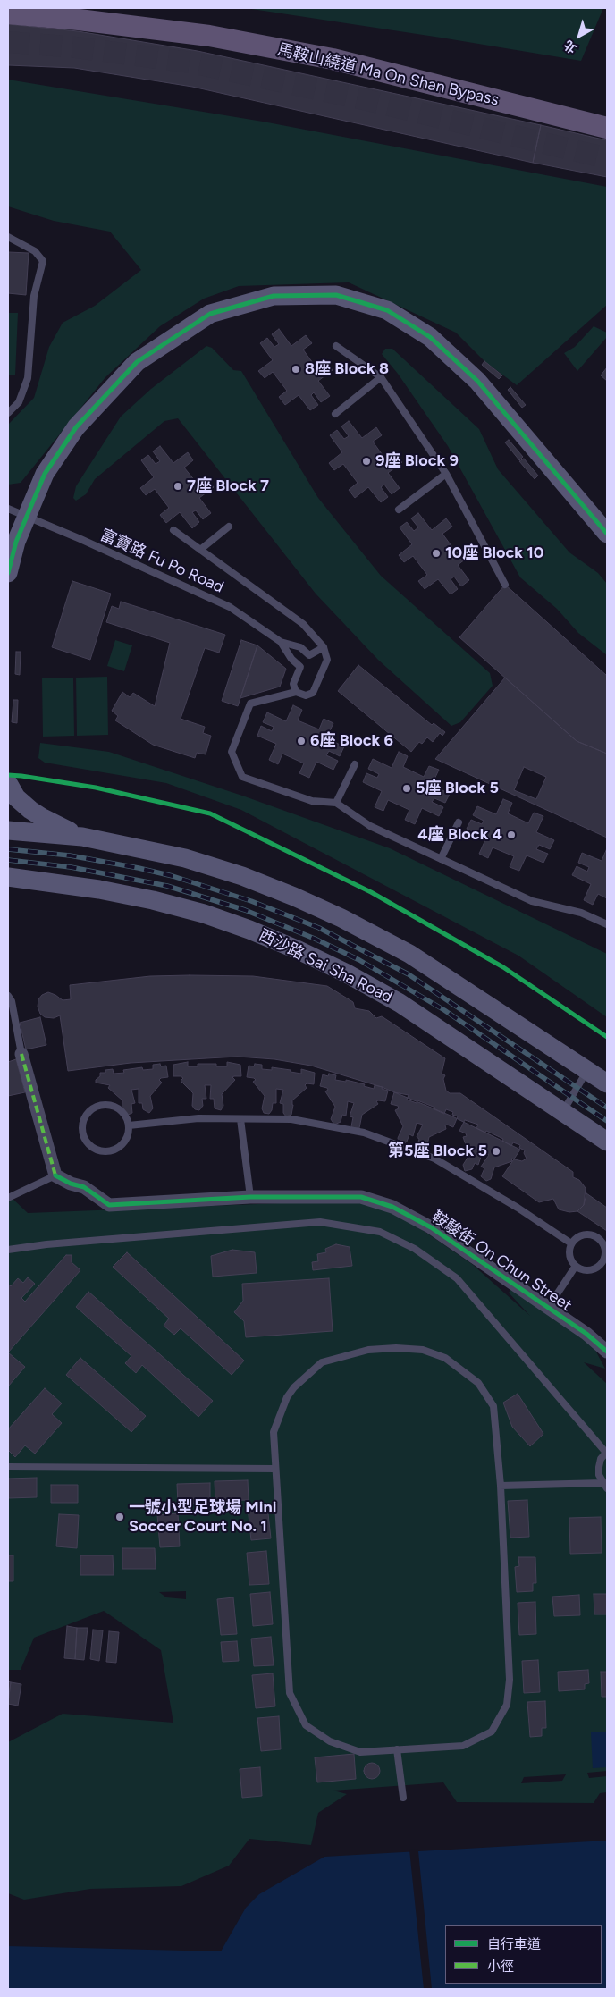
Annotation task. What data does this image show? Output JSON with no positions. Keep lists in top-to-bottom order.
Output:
{
  "streets": {
    "main road": ["馬鞍山繞道 Ma On Shan Bypass", "西沙路 Sai Sha Road"],
    "street": ["鞍駿街 On Chun Street"],
    "lane": ["富寶路 Fu Po Road"]
  },
  "places": [
    "8座 Block 8",
    "9座 Block 9",
    "7座 Block 7",
    "10座 Block 10",
    "6座 Block 6",
    "5座 Block 5",
    "4座 Block 4",
    "第5座 Block 5",
    "一號小型足球場 Mini Soccer Court No. 1"
  ],
  "legend": ["自行車道", "小徑"],
  "north": "bottom left"
}
